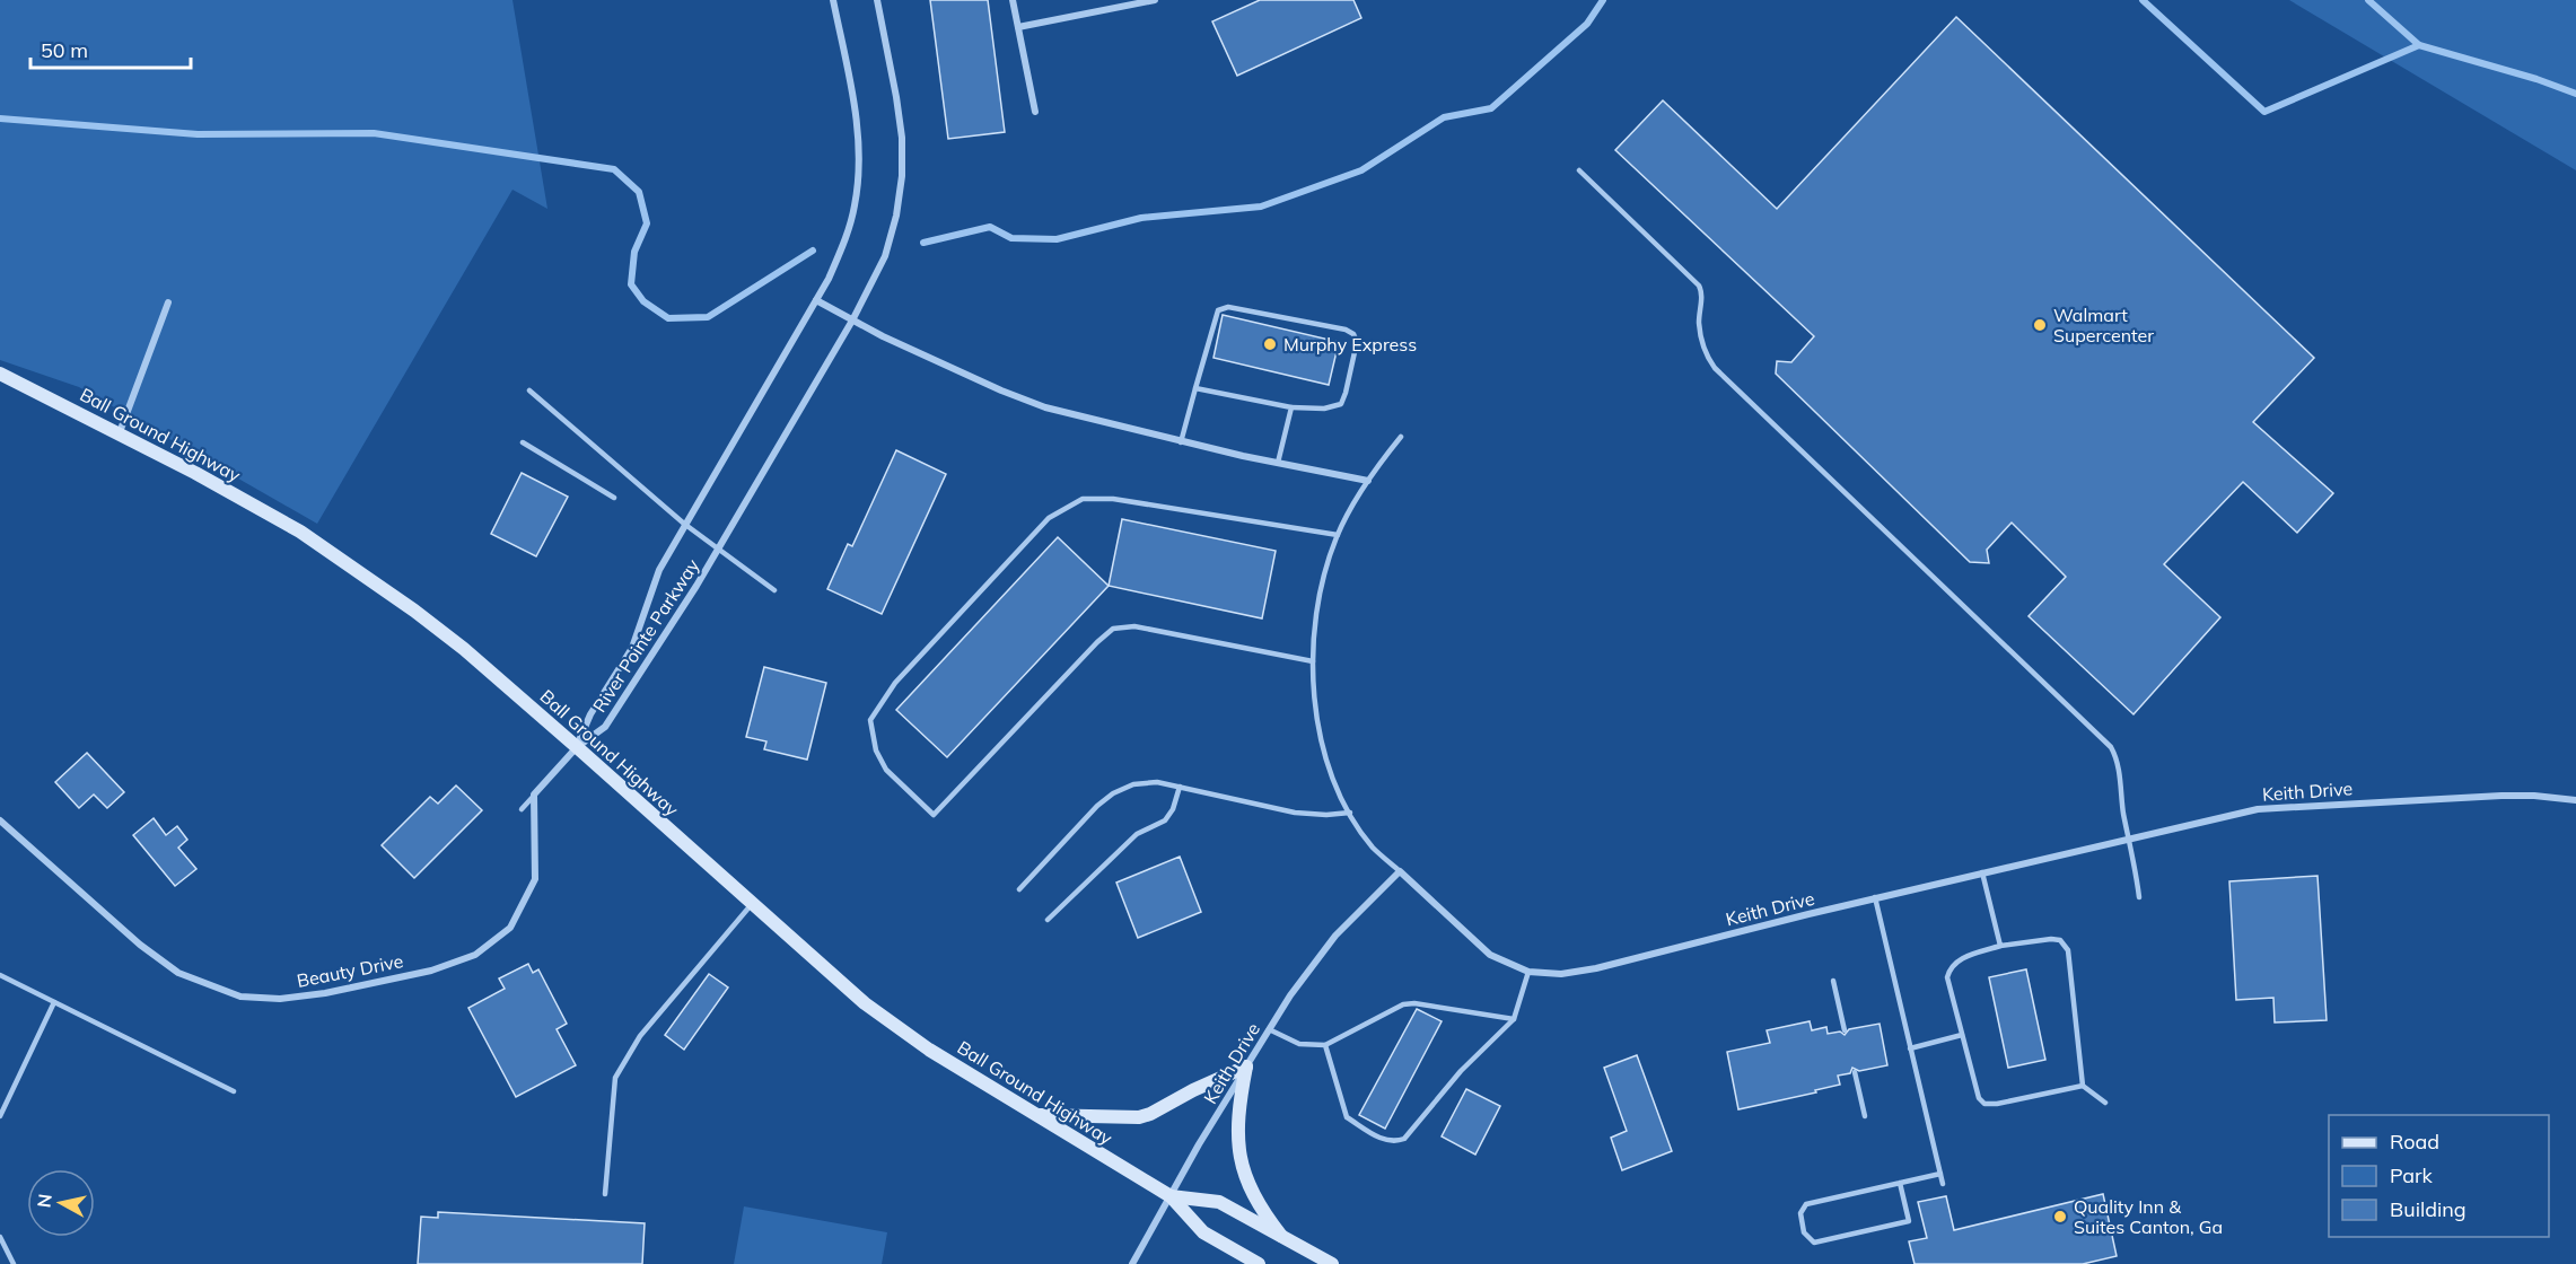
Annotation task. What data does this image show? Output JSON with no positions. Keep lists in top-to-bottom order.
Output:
{
  "streets": {
    "main road": ["Ball Ground Highway"],
    "street": ["River Pointe Parkway", "Keith Drive", "Beauty Drive"]
  },
  "crossings": [
    ["Ball Ground Highway", "River Pointe Parkway"],
    ["Ball Ground Highway", "Keith Drive"]
  ],
  "places": ["Walmart Supercenter", "Murphy Express", "Quality Inn & Suites Canton, Ga"],
  "legend": ["Road", "Park", "Building"],
  "scale_bar": "50 m",
  "north": "left"
}
